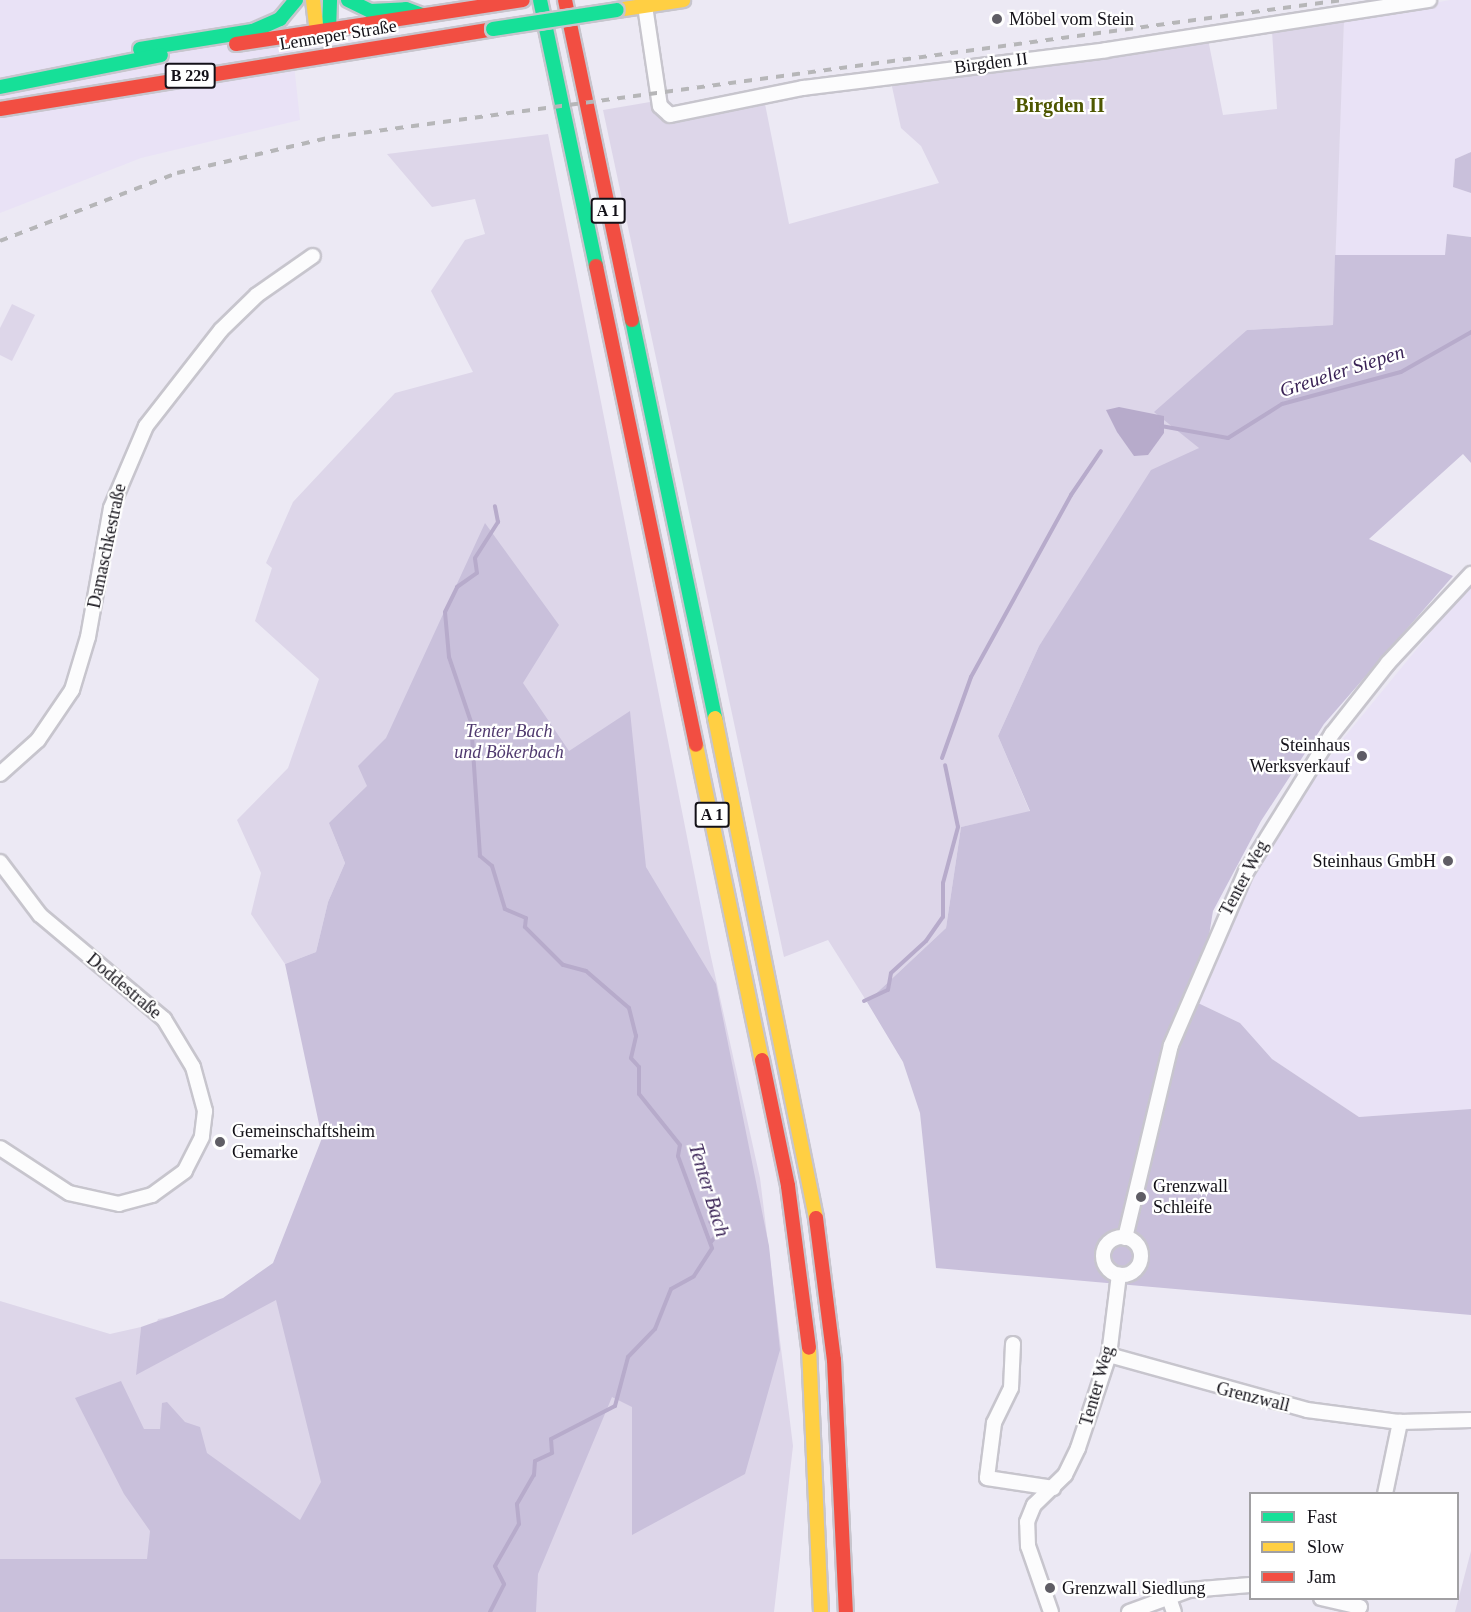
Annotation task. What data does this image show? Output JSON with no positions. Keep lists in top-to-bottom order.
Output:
{
  "streets": {
    "main road": ["Lenneper Straße", "B 229", "A 1"],
    "street": [
      "Birgden II",
      "Damaschkestraße",
      "Tenter Weg",
      "Doddestraße",
      "Grenzwall"
    ]
  },
  "crossings": [
    ["Lenneper Straße", "Birgden II"],
    ["Tenter Weg", "Grenzwall"]
  ],
  "districts": ["Birgden II"],
  "water": ["Greueler Siepen", "Tenter Bach"],
  "parks": ["Tenter Bach und Bökerbach"],
  "places": [
    "Möbel vom Stein",
    "Steinhaus Werksverkauf",
    "Steinhaus GmbH",
    "Gemeinschaftsheim Gemarke",
    "Grenzwall Schleife",
    "Grenzwall Siedlung"
  ],
  "legend": ["Fast", "Slow", "Jam"]
}
